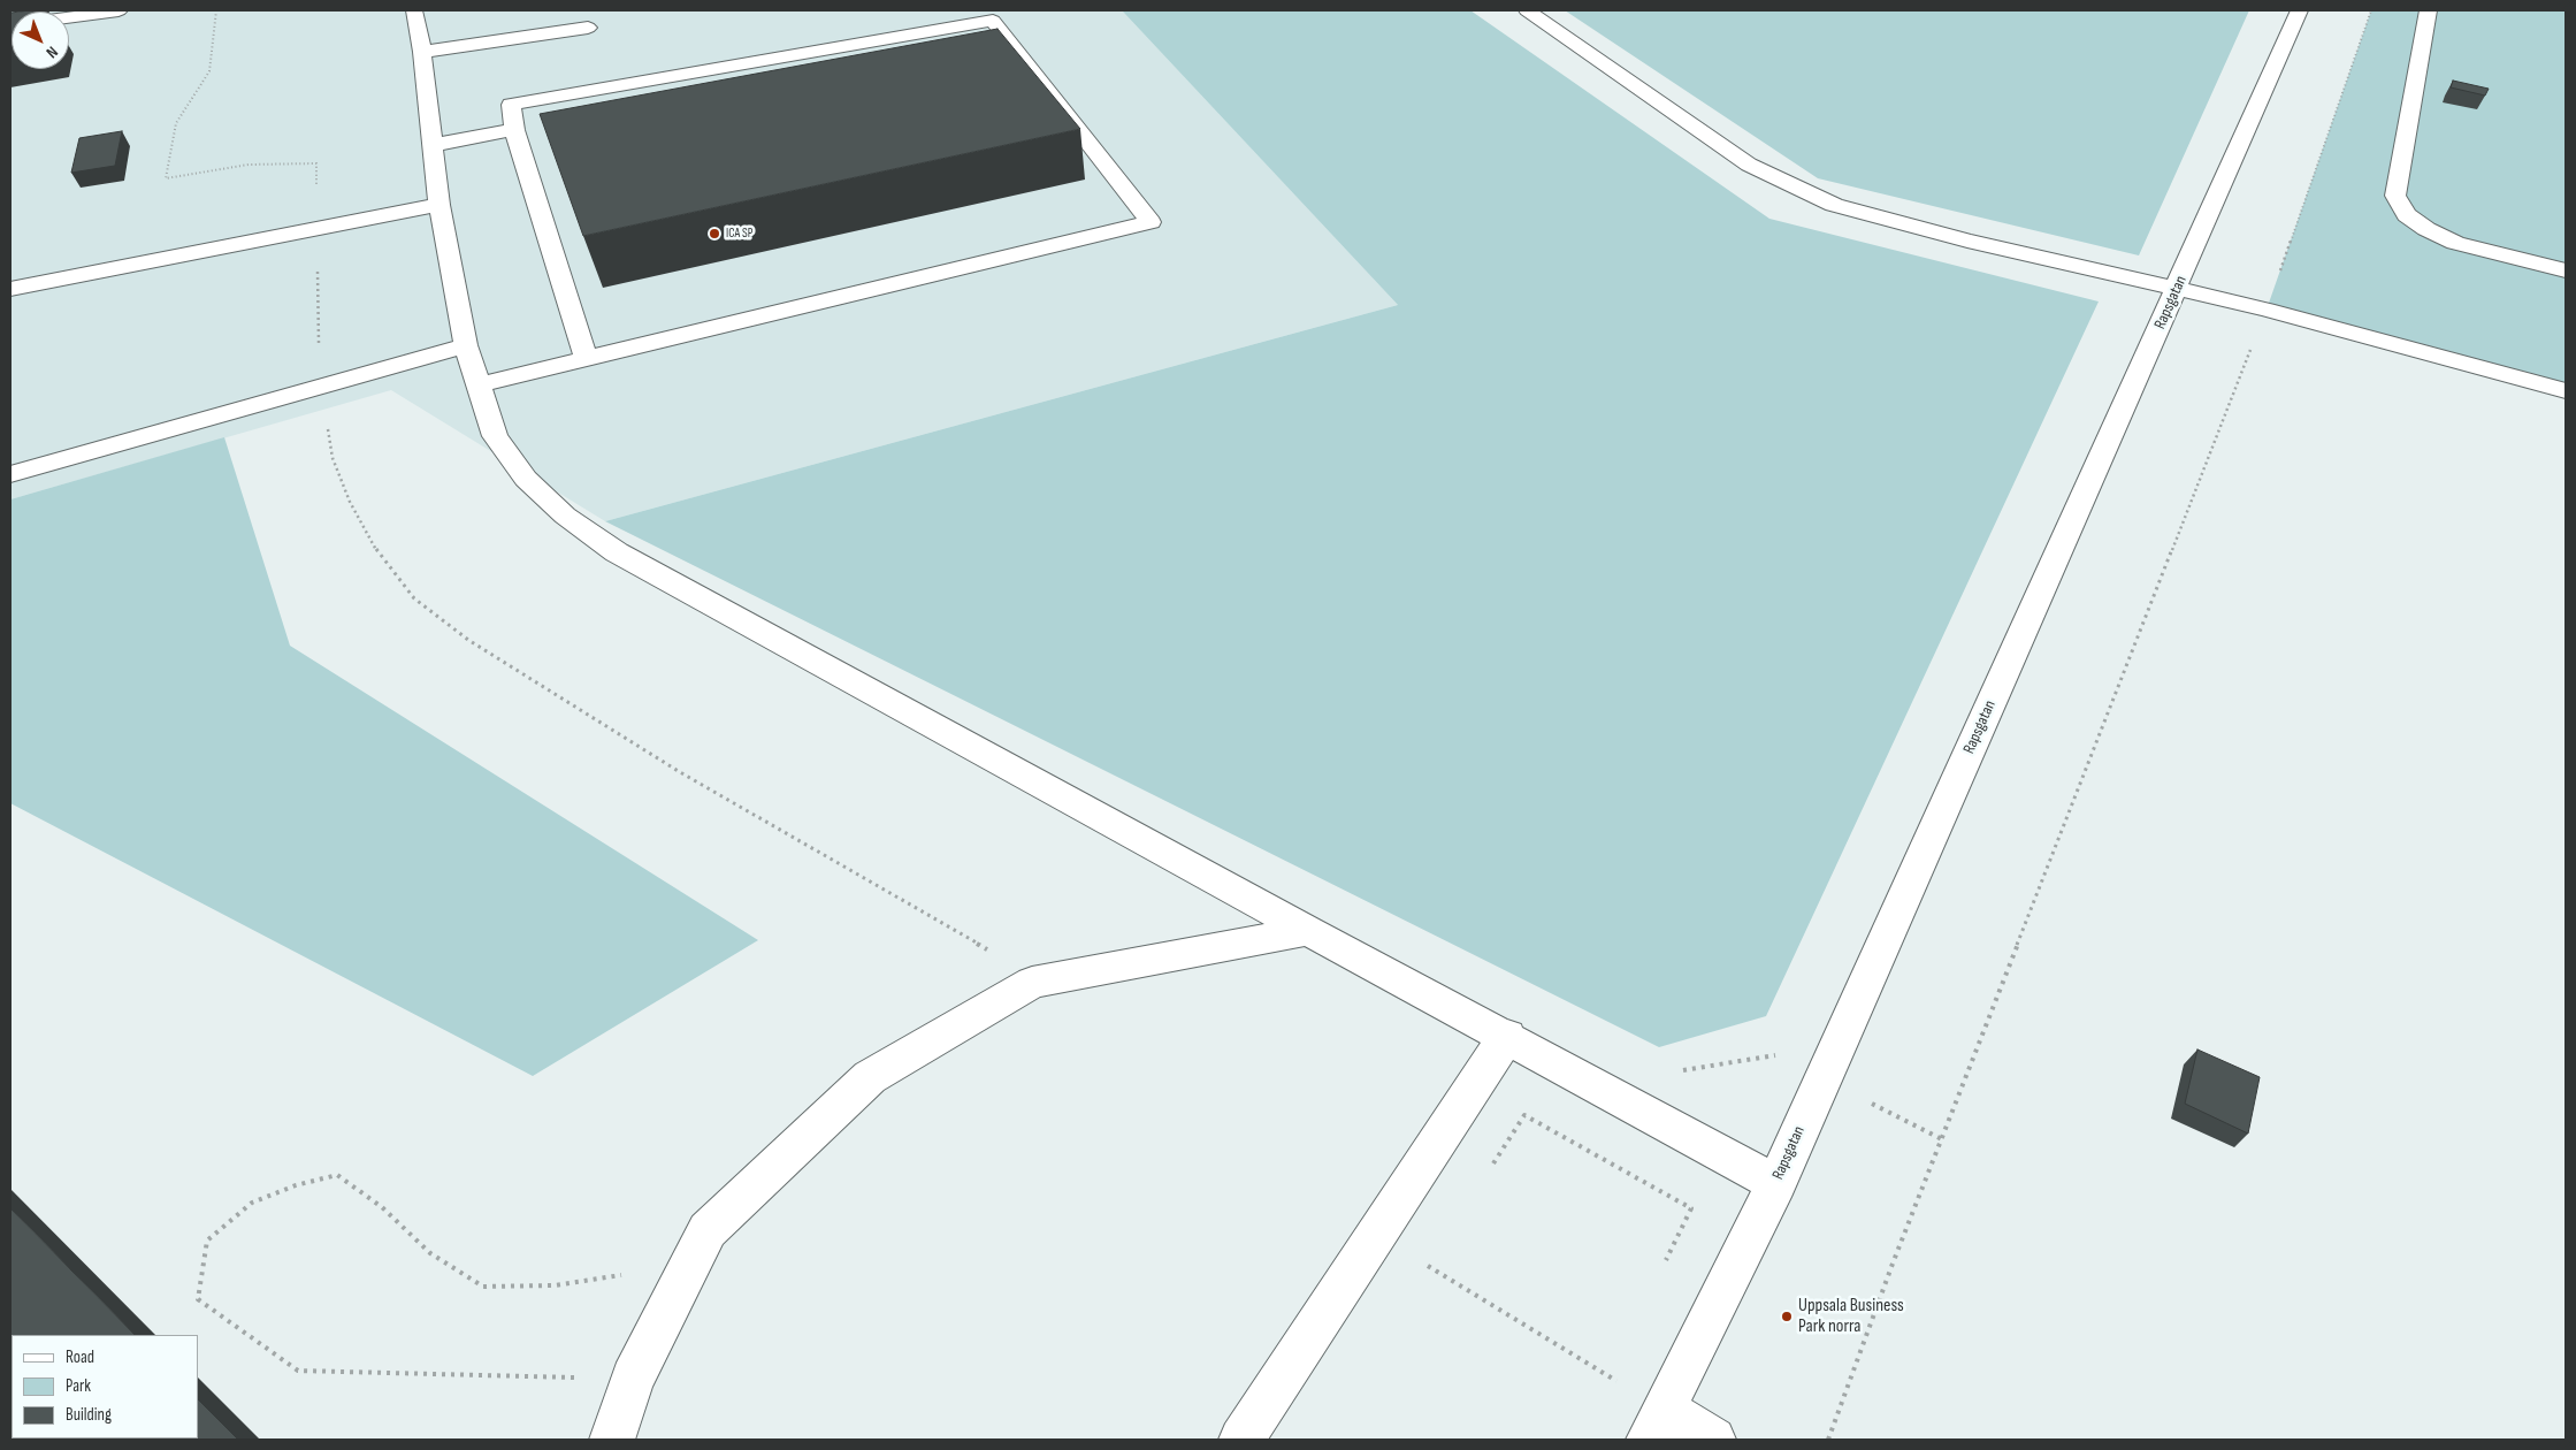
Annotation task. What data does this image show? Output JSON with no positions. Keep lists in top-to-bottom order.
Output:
{
  "streets": {
    "street": ["Rapsgatan"]
  },
  "places": ["ICA SP", "Uppsala Business Park norra"],
  "legend": ["Road", "Park", "Building"],
  "north": "bottom right"
}
